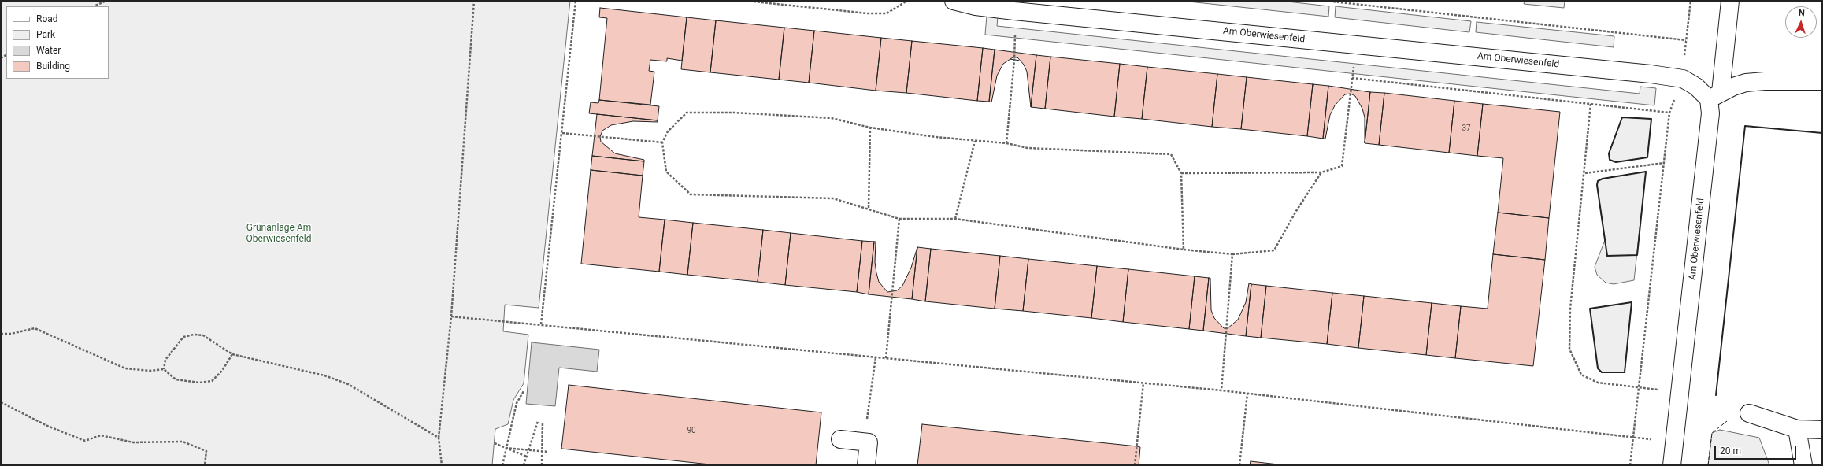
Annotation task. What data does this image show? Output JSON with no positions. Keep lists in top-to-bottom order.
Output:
{
  "streets": {
    "street": ["Am Oberwiesenfeld"]
  },
  "parks": ["Grünanlage Am Oberwiesenfeld"],
  "house_numbers": ["37", "90"],
  "legend": [
    "Road",
    "Park",
    "Water",
    "Building"
  ],
  "scale_bar": "20 m",
  "north": "top"
}
